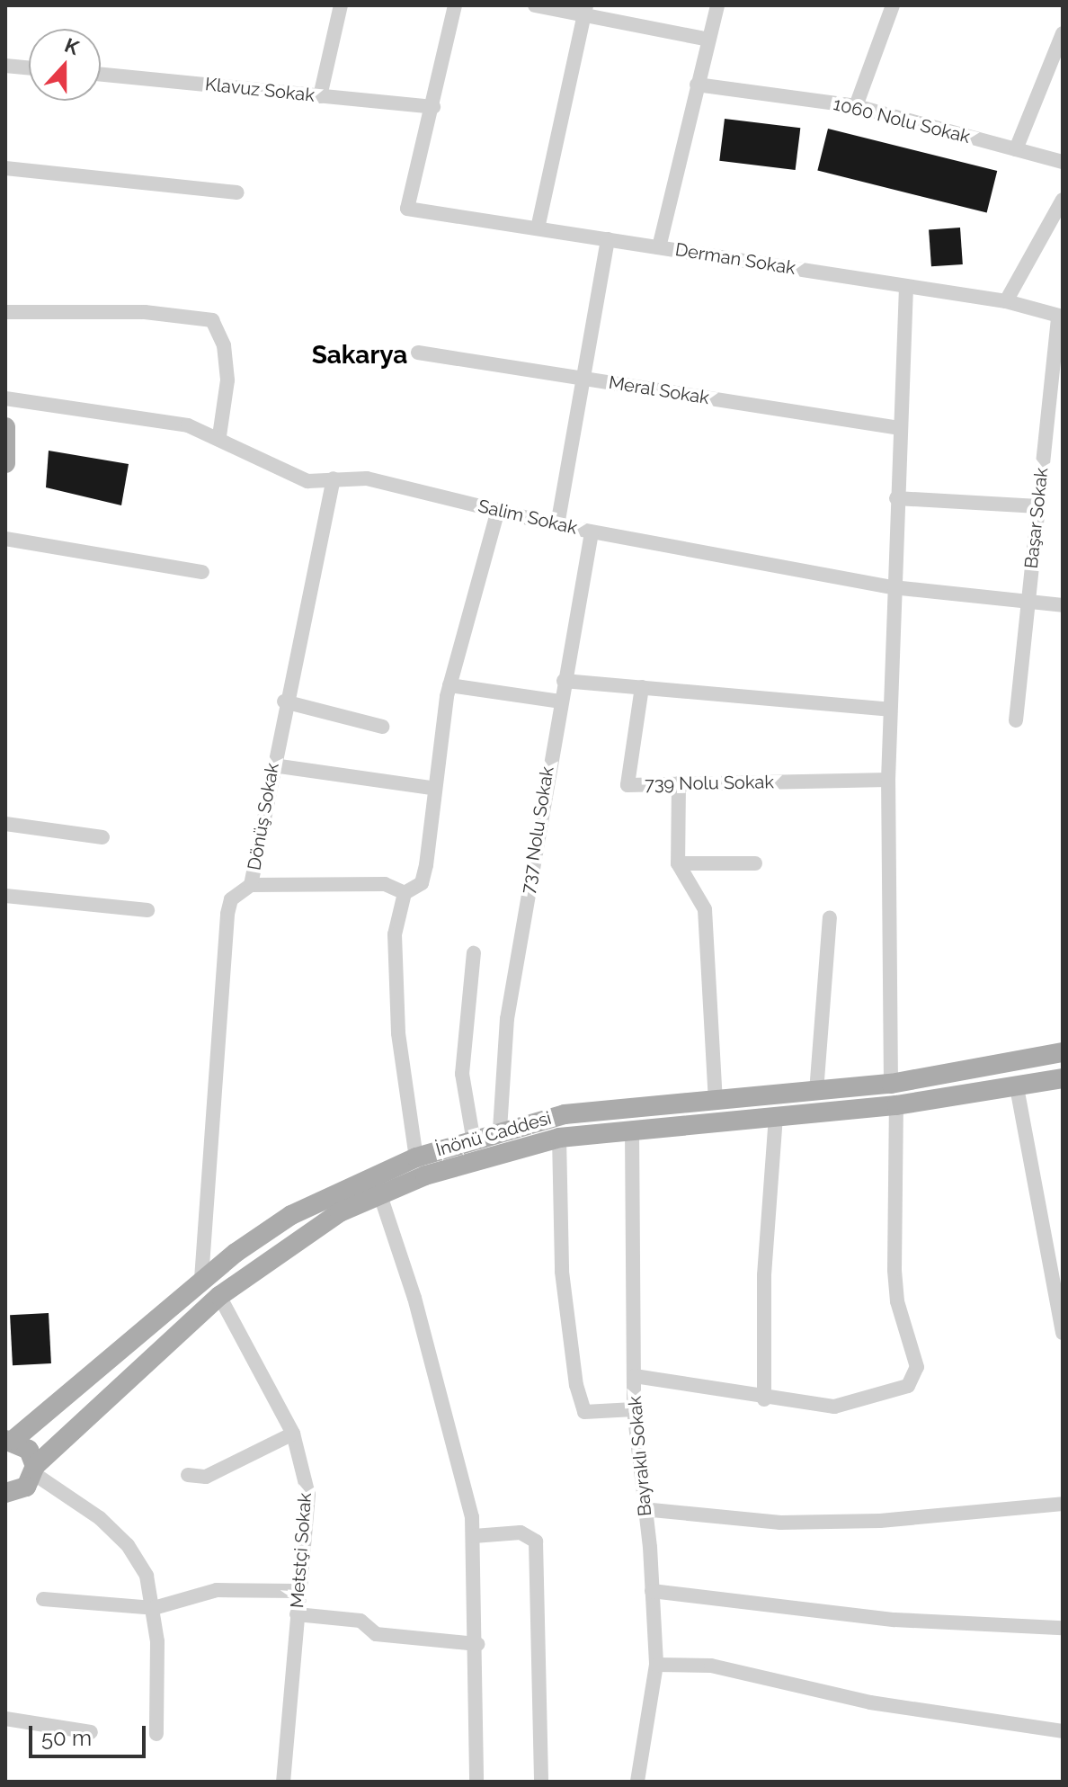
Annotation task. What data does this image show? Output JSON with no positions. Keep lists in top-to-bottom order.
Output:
{
  "streets": {
    "main road": ["İnönü Caddesi"],
    "street": [
      "Klavuz Sokak",
      "1060 Nolu Sokak",
      "Derman Sokak",
      "Meral Sokak",
      "Salim Sokak",
      "Başar Sokak",
      "739 Nolu Sokak",
      "Dönüş Sokak",
      "737 Nolu Sokak",
      "Bayraklı Sokak",
      "Metstçi Sokak"
    ]
  },
  "crossings": [
    ["Klavuz Sokak", "Derman Sokak"],
    ["Derman Sokak", "Başar Sokak"],
    ["Salim Sokak", "Başar Sokak"],
    ["Salim Sokak", "Dönüş Sokak"],
    ["Salim Sokak", "737 Nolu Sokak"],
    ["Dönüş Sokak", "İnönü Caddesi"],
    ["737 Nolu Sokak", "İnönü Caddesi"],
    ["İnönü Caddesi", "Bayraklı Sokak"],
    ["İnönü Caddesi", "Metstçi Sokak"]
  ],
  "districts": ["Sakarya"],
  "scale_bar": "50 m",
  "north": "top"
}
